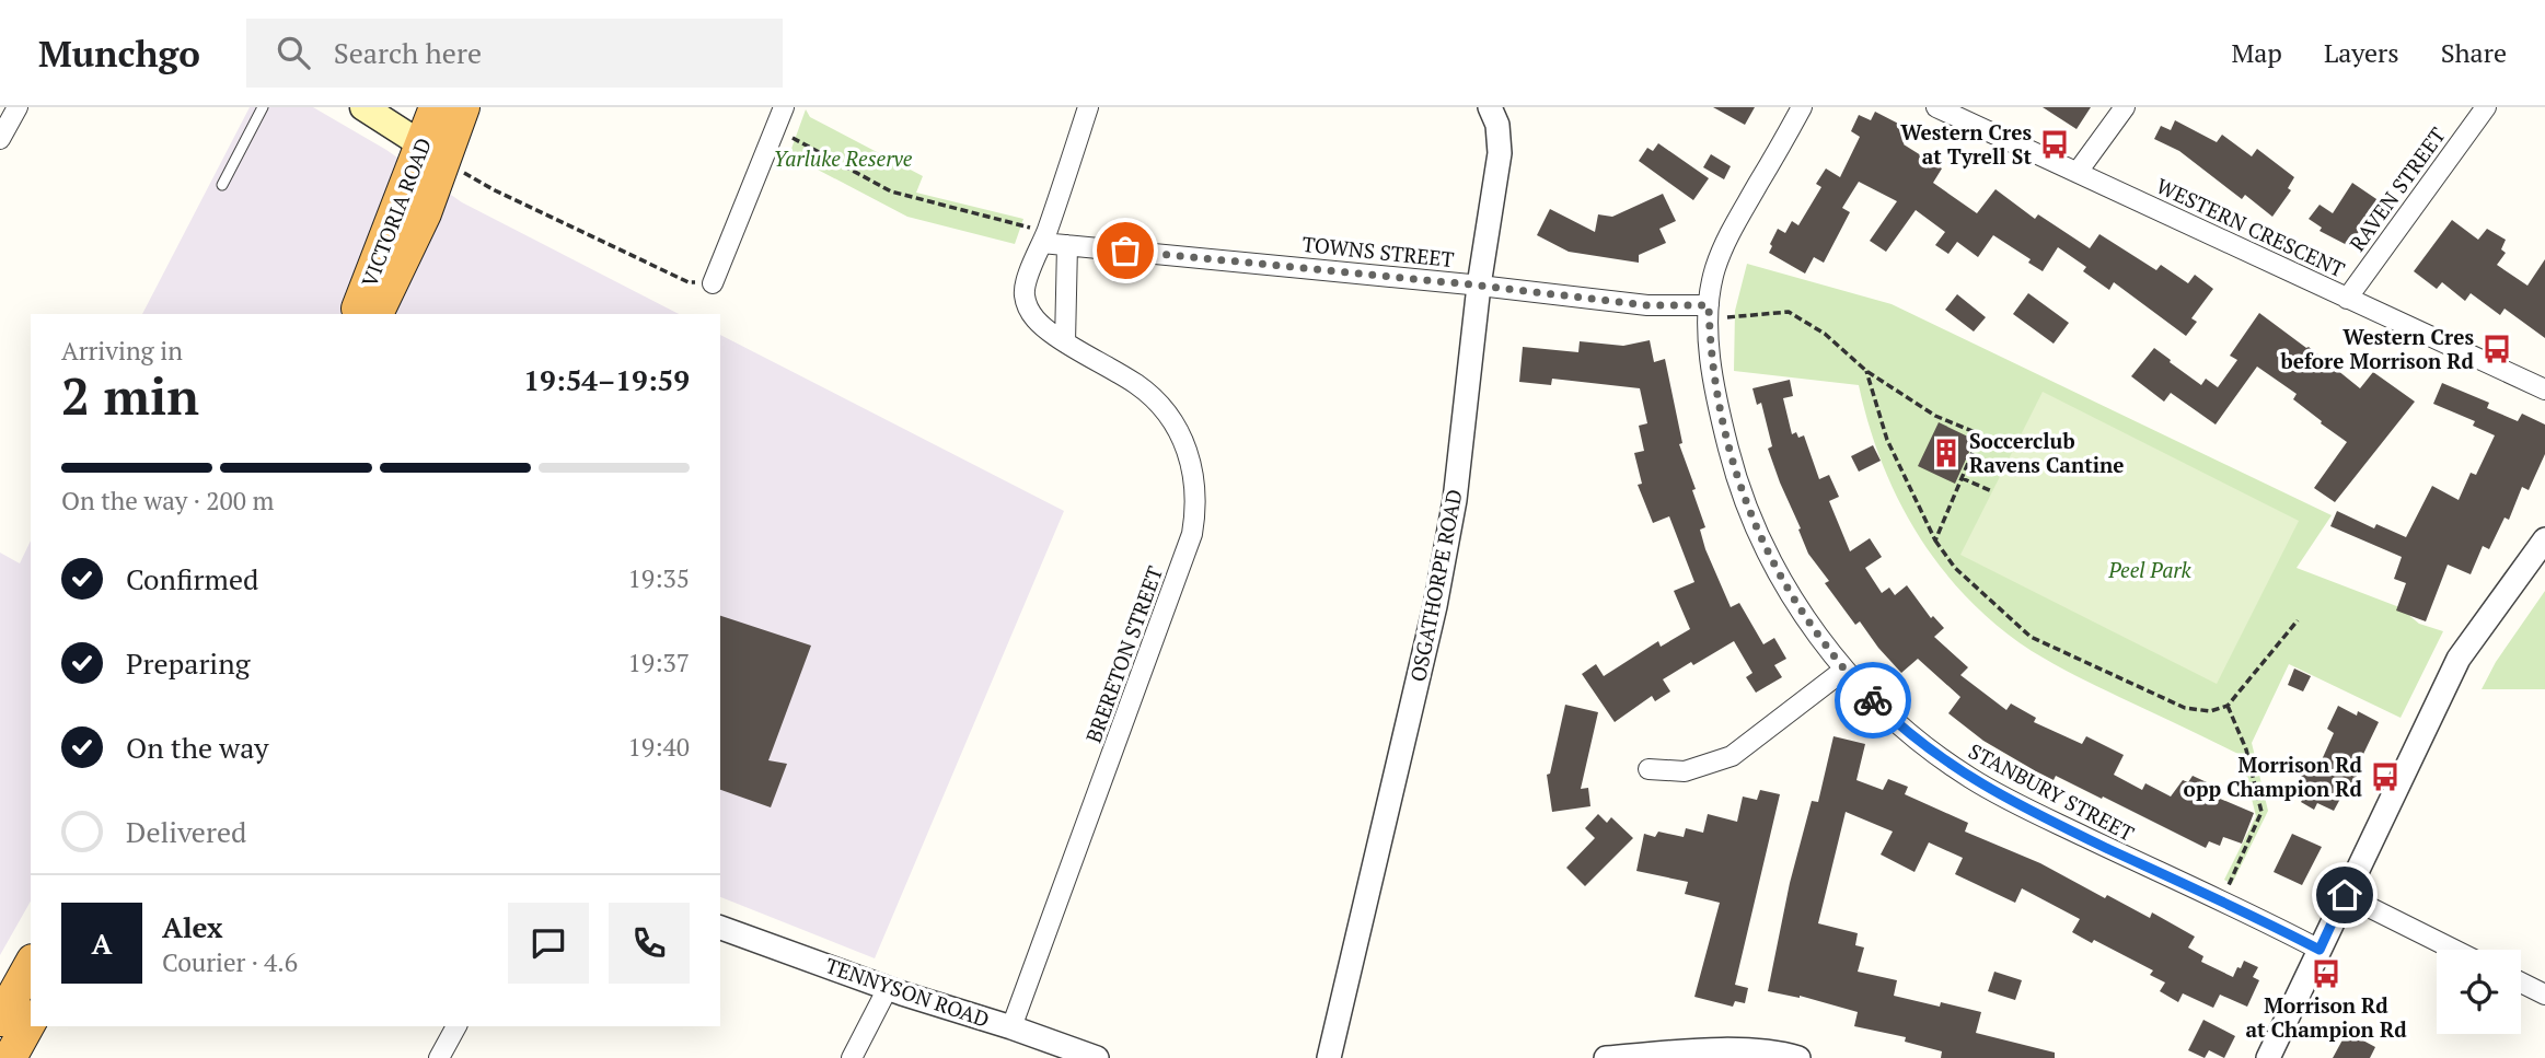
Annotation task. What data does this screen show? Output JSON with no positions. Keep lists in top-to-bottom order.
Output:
{
  "streets": {
    "highway": ["VICTORIA ROAD"],
    "street": [
      "RAVEN STREET",
      "WESTERN CRESCENT",
      "TOWNS STREET",
      "OSGATHORPE ROAD",
      "BRERETON STREET",
      "STANBURY STREET",
      "TENNYSON ROAD"
    ]
  },
  "crossings": [
    ["RAVEN STREET", "WESTERN CRESCENT"],
    ["TOWNS STREET", "OSGATHORPE ROAD"],
    ["TOWNS STREET", "BRERETON STREET"],
    ["TOWNS STREET", "STANBURY STREET"],
    ["BRERETON STREET", "TENNYSON ROAD"]
  ],
  "parks": ["Yarluke Reserve", "Peel Park"],
  "places": {
    "bus stop": [
      "Western Cres at Tyrell St",
      "Western Cres before Morrison Rd",
      "Morrison Rd opp Champion Rd",
      "Morrison Rd at Champion Rd"
    ],
    "building": ["Soccerclub Ravens Cantine"]
  },
  "page": {
    "header": "Munchgo",
    "search": "Search here",
    "nav": ["Map", "Layers", "Share"],
    "heading": ["2 min", "Arriving in", "19:54–19:59"],
    "panel": ["Alex", "Courier · 4.6"],
    "bar": "On the way · 200 m",
    "list": [
      ["Confirmed", "19:35"],
      ["Preparing", "19:37"],
      ["On the way", "19:40"],
      "Delivered"
    ],
    "round": "A"
  }
}
